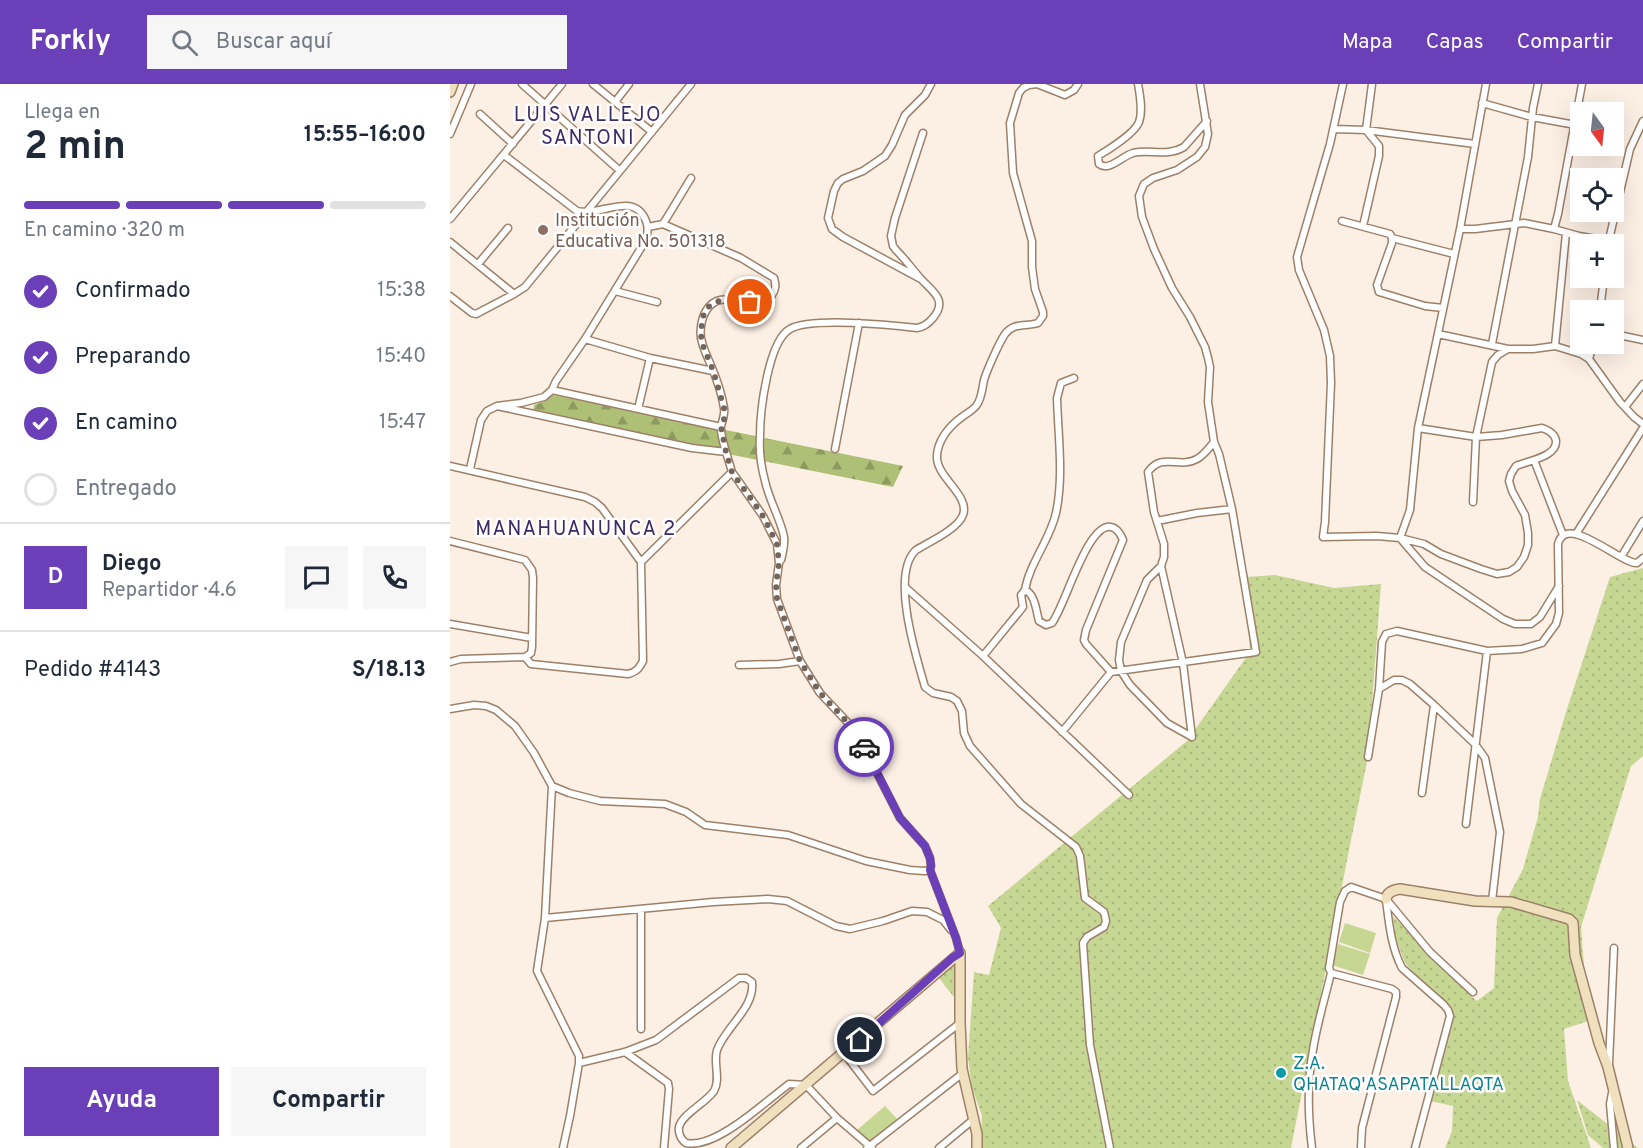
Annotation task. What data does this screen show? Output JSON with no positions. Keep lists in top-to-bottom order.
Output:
{
  "districts": ["LUIS VALLEJO SANTONI", "MANAHUANUNCA 2"],
  "places": ["Institución Educativa No. 501318", "Z.A. QHATAQ'ASAPATALLAQTA"],
  "north": "bottom",
  "page": {
    "header": "Forkly",
    "search": "Buscar aquí",
    "nav": ["Mapa", "Capas", "Compartir"],
    "heading": ["2 min", "Llega en", "15:55–16:00"],
    "panel": [
      "Diego",
      "Repartidor · 4.6",
      "Pedido #4143",
      "S/18.13"
    ],
    "map_buttons": ["+", "−"],
    "bar": "En camino · 320 m",
    "list": [
      ["Confirmado", "15:38"],
      ["Preparando", "15:40"],
      ["En camino", "15:47"],
      "Entregado"
    ],
    "round": "D",
    "buttons": ["Ayuda", "Compartir"]
  }
}
